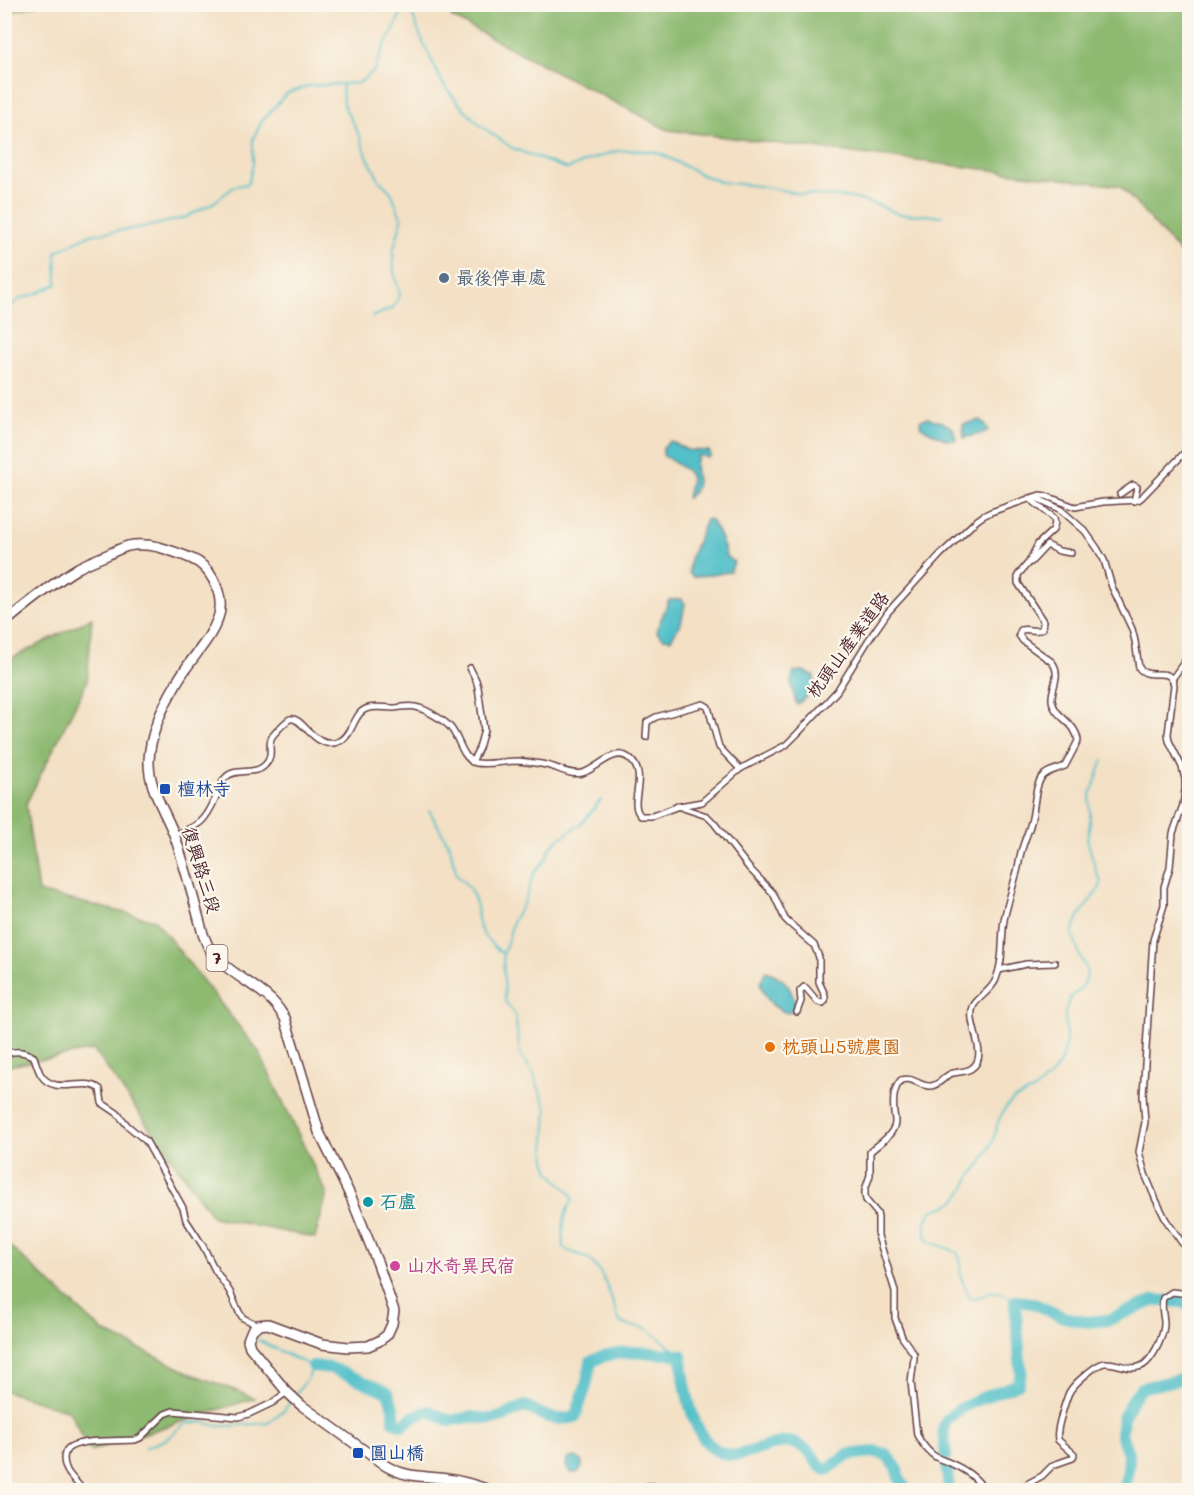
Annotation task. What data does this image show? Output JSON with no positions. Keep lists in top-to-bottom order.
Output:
{
  "streets": {
    "main road": ["復興路三段", "7"],
    "street": ["枕頭山產業道路"]
  },
  "places": {
    "other": [
      "最後停車處",
      "枕頭山5號農園",
      "石盧",
      "山水奇異民宿"
    ],
    "transit": ["檀林寺", "圓山橋"]
  }
}
